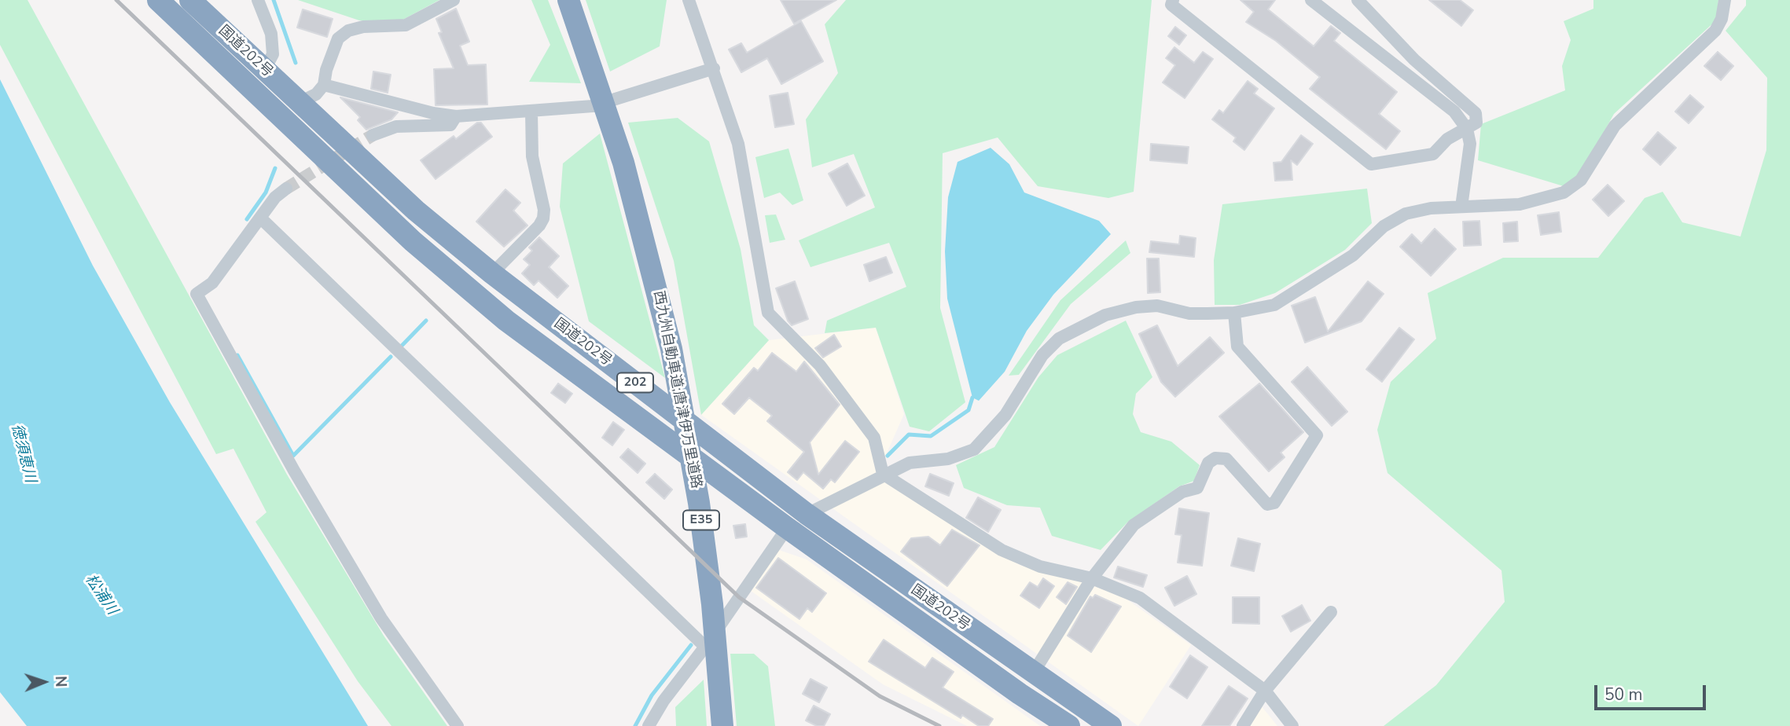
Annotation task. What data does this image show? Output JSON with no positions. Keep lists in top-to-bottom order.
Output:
{
  "streets": {
    "highway": [
      "国道202号",
      "202",
      "西九州自動車道;唐津伊万里道路",
      "E35"
    ]
  },
  "water": ["徳須恵川", "松浦川"],
  "scale_bar": "50 m",
  "north": "right"
}
